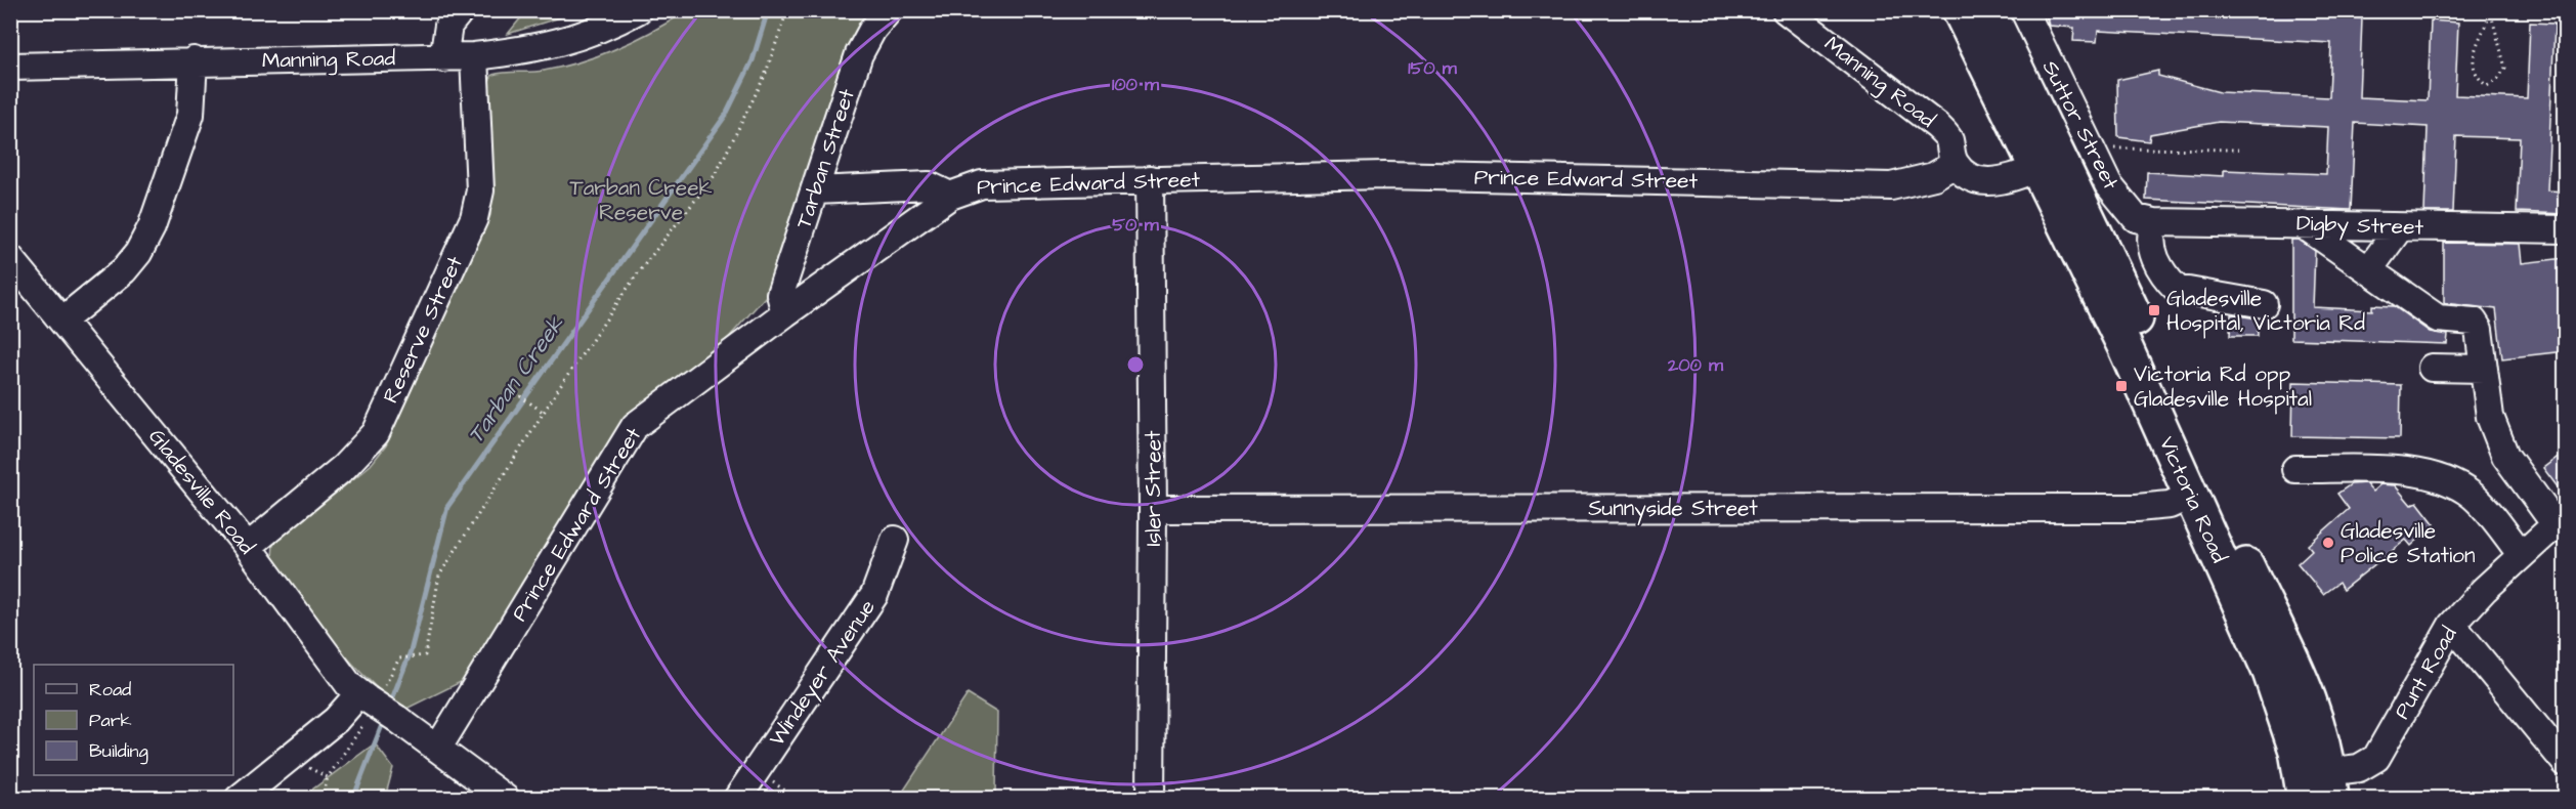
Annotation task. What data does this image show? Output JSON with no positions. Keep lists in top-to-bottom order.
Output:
{
  "streets": {
    "highway": ["Victoria Road"],
    "street": [
      "Manning Road",
      "Suttor Street",
      "Tarban Street",
      "Prince Edward Street",
      "Digby Street",
      "Reserve Street",
      "Isler Street",
      "Gladesville Road",
      "Sunnyside Street",
      "Windeyer Avenue",
      "Punt Road"
    ]
  },
  "crossings": [
    ["Manning Road", "Prince Edward Street"],
    ["Manning Road", "Reserve Street"],
    ["Suttor Street", "Digby Street"],
    ["Suttor Street", "Victoria Road"],
    ["Tarban Street", "Prince Edward Street"],
    ["Prince Edward Street", "Isler Street"],
    ["Prince Edward Street", "Gladesville Road"],
    ["Reserve Street", "Gladesville Road"],
    ["Isler Street", "Sunnyside Street"],
    ["Victoria Road", "Sunnyside Street"],
    ["Victoria Road", "Punt Road"]
  ],
  "water": ["Tarban Creek"],
  "parks": ["Tarban Creek Reserve"],
  "places": {
    "transit": ["Gladesville Hospital, Victoria Rd", "Victoria Rd opp Gladesville Hospital"],
    "other": ["Gladesville Police Station"]
  },
  "legend": ["Road", "Park", "Building"],
  "rings": [
    "150 m",
    "100 m",
    "50 m",
    "200 m"
  ]
}
